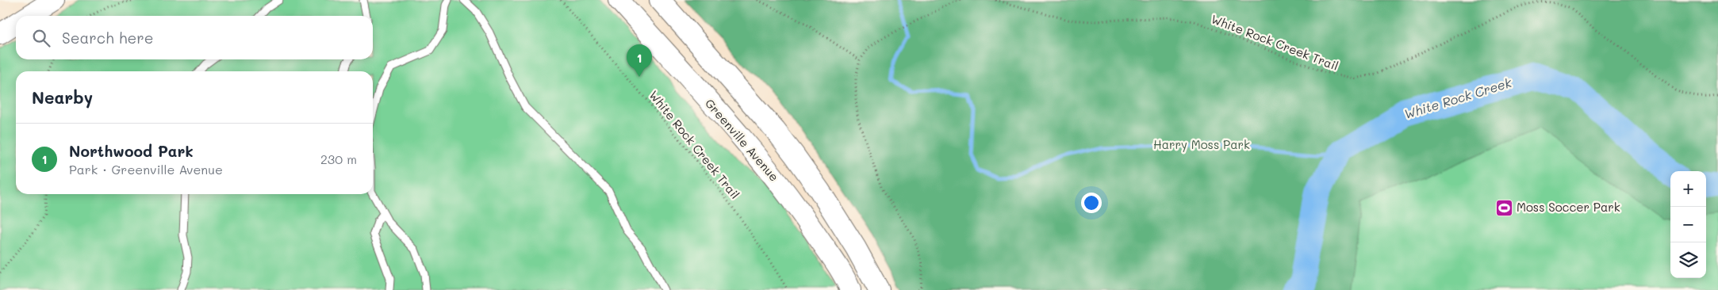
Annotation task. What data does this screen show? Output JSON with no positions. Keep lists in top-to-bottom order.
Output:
{
  "streets": {
    "main road": ["Greenville Avenue"],
    "path": ["White Rock Creek Trail"]
  },
  "water": ["White Rock Creek"],
  "parks": ["Harry Moss Park"],
  "places": {
    "sports": ["Moss Soccer Park"]
  },
  "page": {
    "search": "Search here",
    "pins": "1",
    "heading": "Nearby",
    "list": [
      {
        "mark": "1",
        "name": "Northwood Park",
        "note": "Park · Greenville Avenue",
        "value": "230 m"
      }
    ],
    "map_buttons": ["+", "−"]
  }
}
